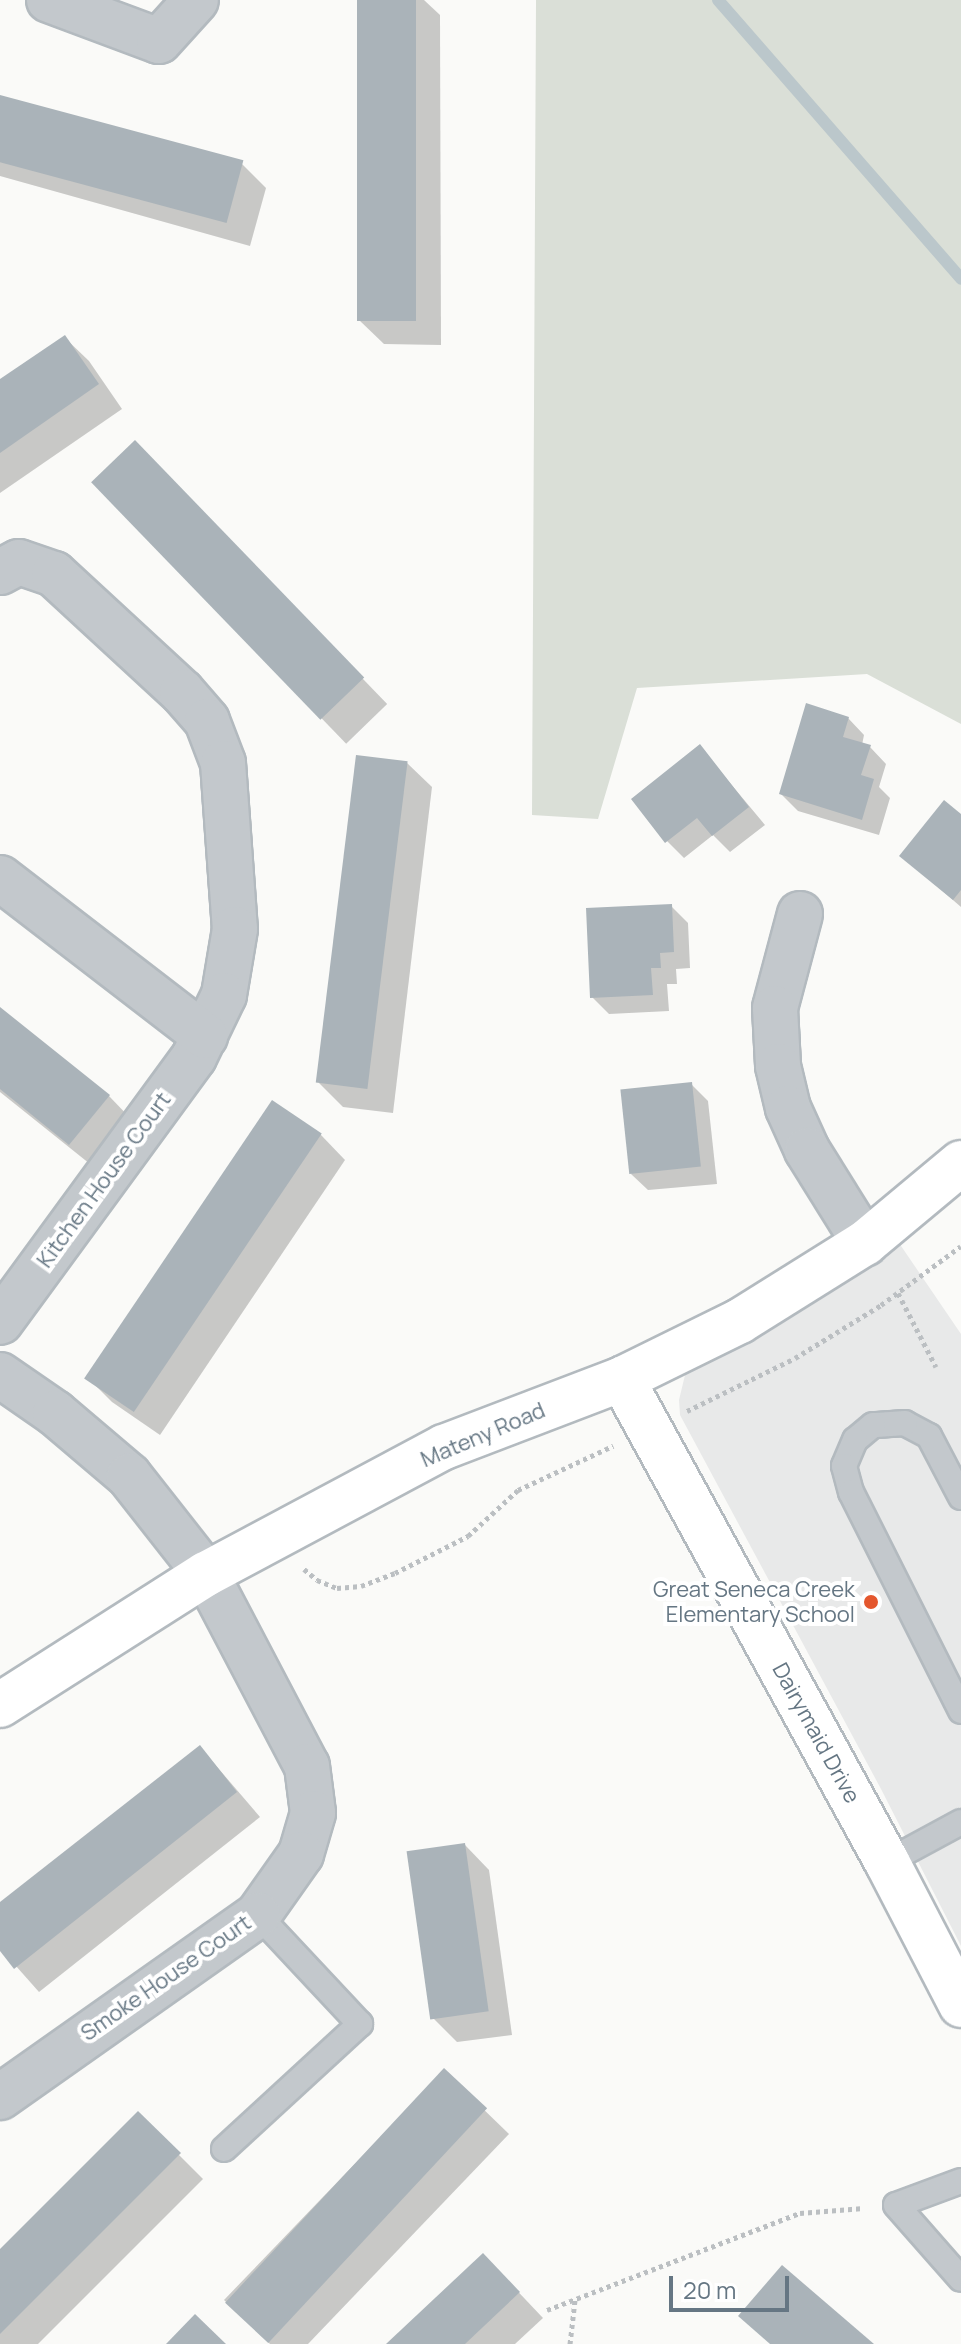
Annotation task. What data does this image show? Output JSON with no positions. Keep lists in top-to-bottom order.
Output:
{
  "streets": {
    "street": [
      "Kitchen House Court",
      "Mateny Road",
      "Dairymaid Drive",
      "Smoke House Court"
    ]
  },
  "crossings": [
    ["Mateny Road", "Dairymaid Drive"],
    ["Mateny Road", "Smoke House Court"]
  ],
  "places": ["Great Seneca Creek Elementary School"],
  "scale_bar": "20 m"
}
